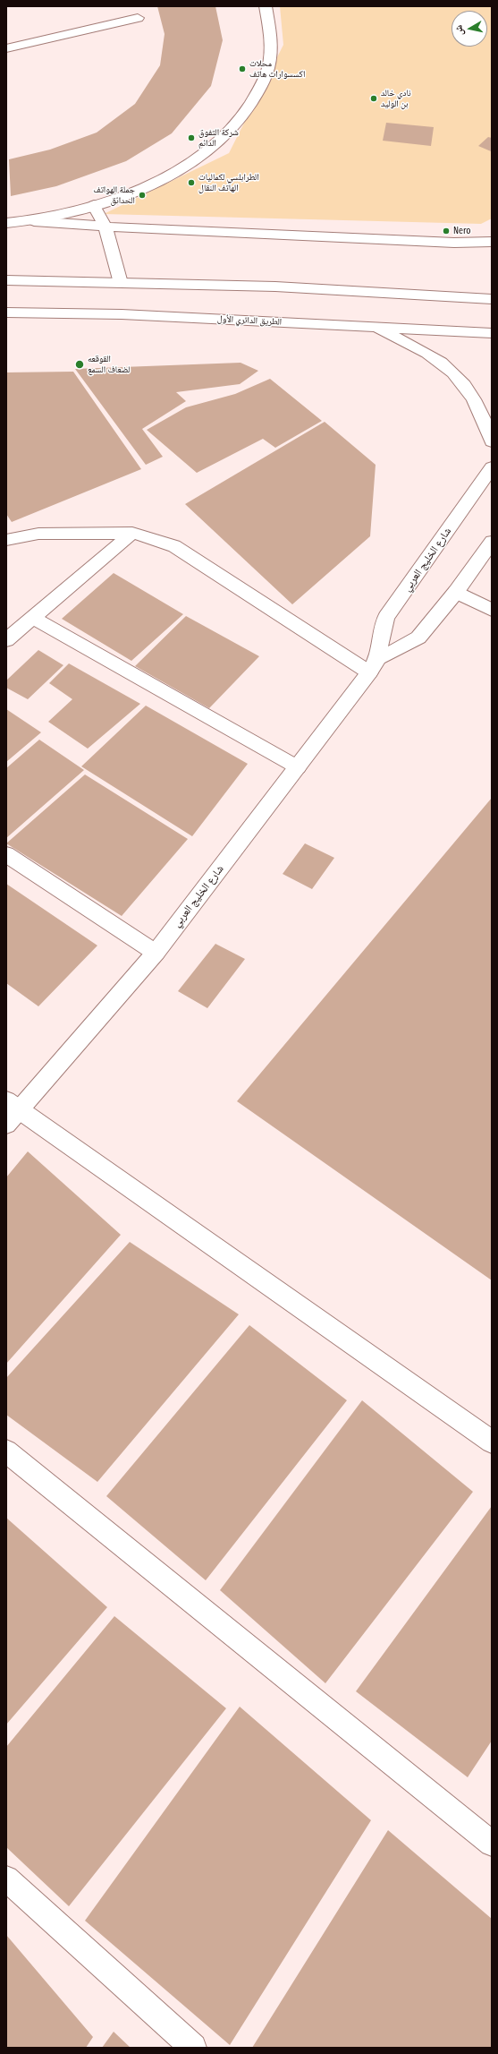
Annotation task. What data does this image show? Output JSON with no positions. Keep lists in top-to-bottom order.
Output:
{
  "streets": {
    "street": ["الطريق الدائري الأول", "شارع الخليج العربي"]
  },
  "places": [
    "محلات اكسسوارات هاتف",
    "نادي خالد بن الوليد",
    "شركة التفوق الدائم",
    "الطرابلسي لكماليات الهاتف النقال",
    "جملة الهواتف الحدائق",
    "Nero",
    "القوقعه لضعاف السمع"
  ],
  "north": "left"
}
